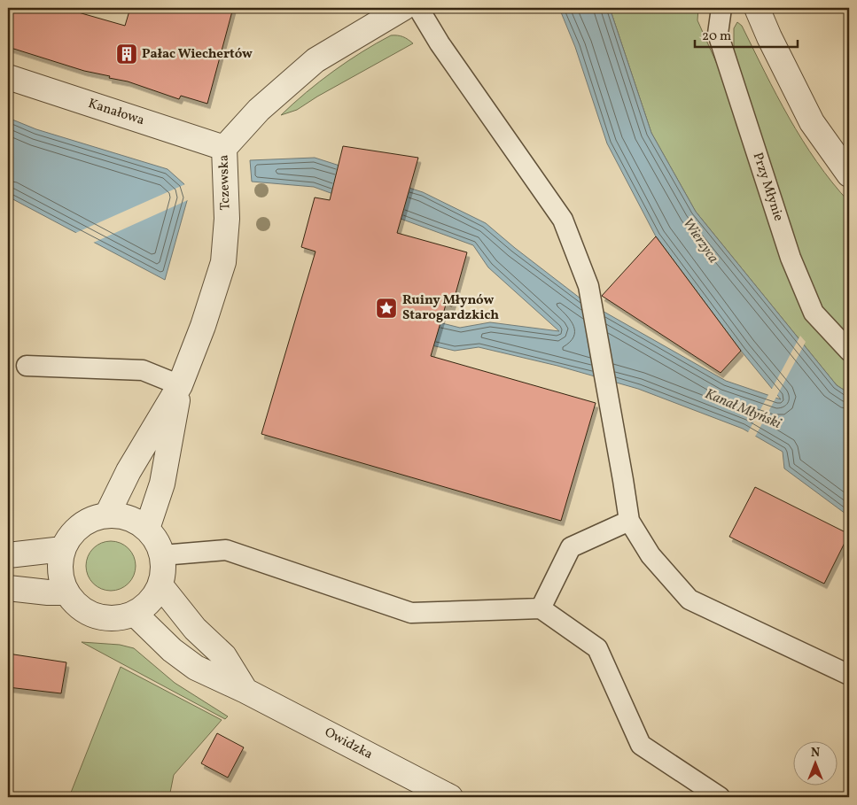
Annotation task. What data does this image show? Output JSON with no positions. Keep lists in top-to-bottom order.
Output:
{
  "streets": {
    "street": ["Kanałowa", "Tczewska", "Owidzka"],
    "lane": ["Przy Młynie"]
  },
  "crossings": [
    ["Kanałowa", "Tczewska"],
    ["Tczewska", "Owidzka"]
  ],
  "water": ["Wierzyca", "Kanał Młyński"],
  "places": {
    "building": ["Pałac Wiechertów"],
    "place": ["Ruiny Młynów Starogardzkich"]
  },
  "scale_bar": "20 m",
  "north": "top"
}
